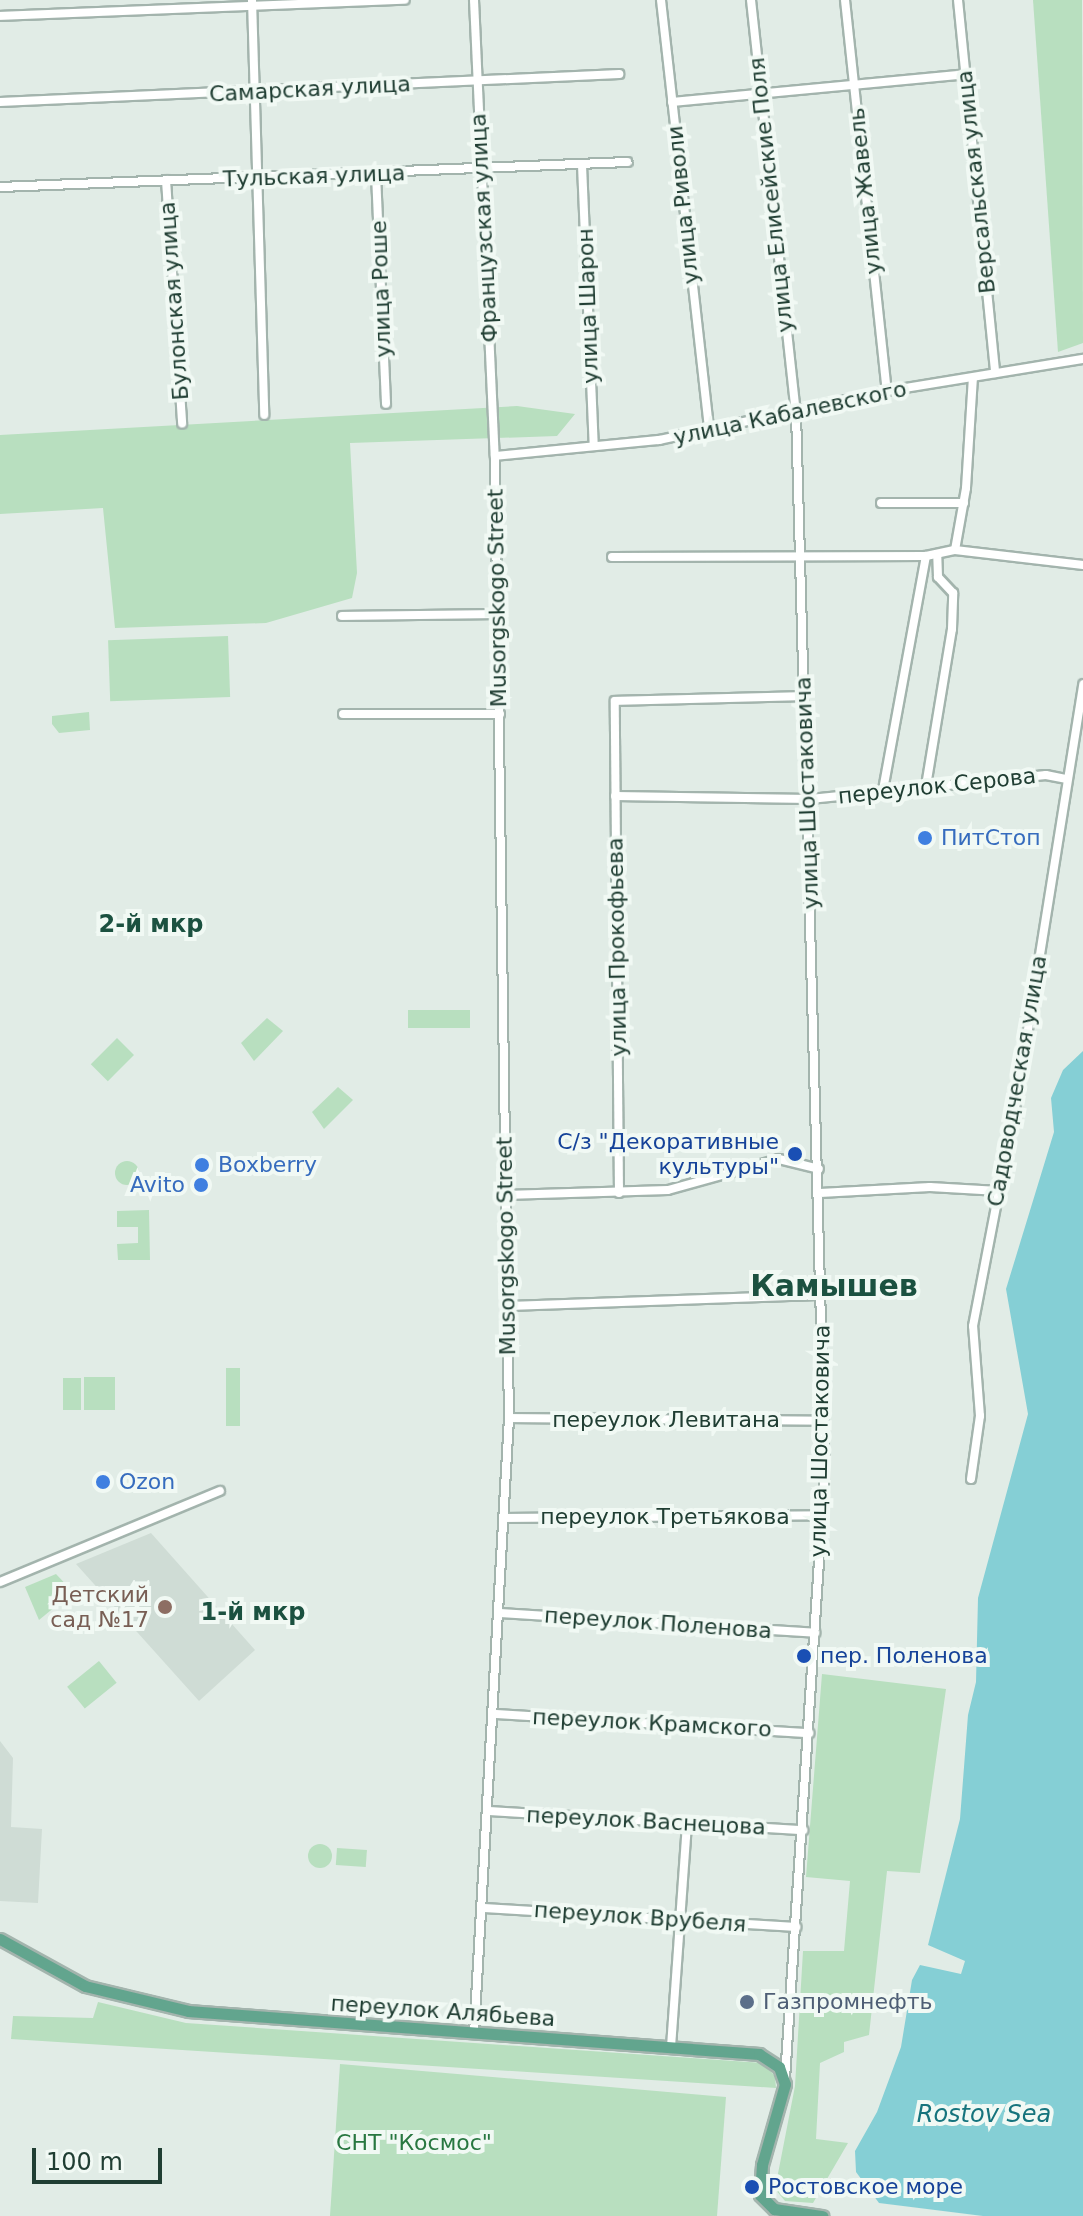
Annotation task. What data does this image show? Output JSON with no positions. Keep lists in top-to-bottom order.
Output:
{
  "streets": {
    "main road": ["переулок Алябьева"],
    "street": [
      "Самарская улица",
      "Тульская улица",
      "Версальская улица",
      "улица Жавель",
      "улица Елисейские Поля",
      "улица Риволи",
      "Французская улица",
      "улица Роше",
      "Булонская улица",
      "улица Шарон",
      "улица Кабалевского",
      "Musorgskogo Street",
      "переулок Серова",
      "улица Шостаковича",
      "улица Прокофьева",
      "Садоводческая улица",
      "переулок Левитана",
      "переулок Третьякова",
      "переулок Поленова",
      "переулок Крамского",
      "переулок Васнецова",
      "переулок Врубеля"
    ]
  },
  "crossings": [
    ["Самарская улица", "Французская улица"],
    ["Тульская улица", "Французская улица"],
    ["Тульская улица", "улица Роше"],
    ["Тульская улица", "Булонская улица"],
    ["Тульская улица", "улица Шарон"],
    ["Версальская улица", "улица Кабалевского"],
    ["улица Жавель", "улица Кабалевского"],
    ["улица Елисейские Поля", "улица Кабалевского"],
    ["улица Елисейские Поля", "улица Шостаковича"],
    ["улица Риволи", "улица Кабалевского"],
    ["Французская улица", "улица Кабалевского"],
    ["Французская улица", "Musorgskogo Street"],
    ["улица Шарон", "улица Кабалевского"],
    ["улица Кабалевского", "Musorgskogo Street"],
    ["улица Кабалевского", "улица Шостаковича"],
    ["Musorgskogo Street", "переулок Левитана"],
    ["Musorgskogo Street", "переулок Третьякова"],
    ["Musorgskogo Street", "переулок Поленова"],
    ["Musorgskogo Street", "переулок Крамского"],
    ["Musorgskogo Street", "переулок Васнецова"],
    ["Musorgskogo Street", "переулок Врубеля"],
    ["Musorgskogo Street", "переулок Алябьева"],
    ["переулок Серова", "улица Шостаковича"],
    ["переулок Серова", "улица Прокофьева"],
    ["переулок Серова", "Садоводческая улица"],
    ["улица Шостаковича", "улица Прокофьева"],
    ["улица Шостаковича", "переулок Левитана"],
    ["улица Шостаковича", "переулок Третьякова"],
    ["улица Шостаковича", "переулок Поленова"],
    ["улица Шостаковича", "переулок Крамского"],
    ["улица Шостаковича", "переулок Васнецова"],
    ["улица Шостаковича", "переулок Врубеля"],
    ["улица Шостаковича", "переулок Алябьева"]
  ],
  "districts": ["2-й мкр", "Камышев", "1-й мкр"],
  "water": ["Rostov Sea"],
  "parks": ["СНТ \"Космос\""],
  "places": [
    "ПитСтоп",
    "С/з \"Декоративные культуры\"",
    "Boxberry",
    "Avito",
    "Ozon",
    "Детский сад №17",
    "пер. Поленова",
    "Газпромнефть",
    "Ростовское море"
  ],
  "scale_bar": "100 m"
}
